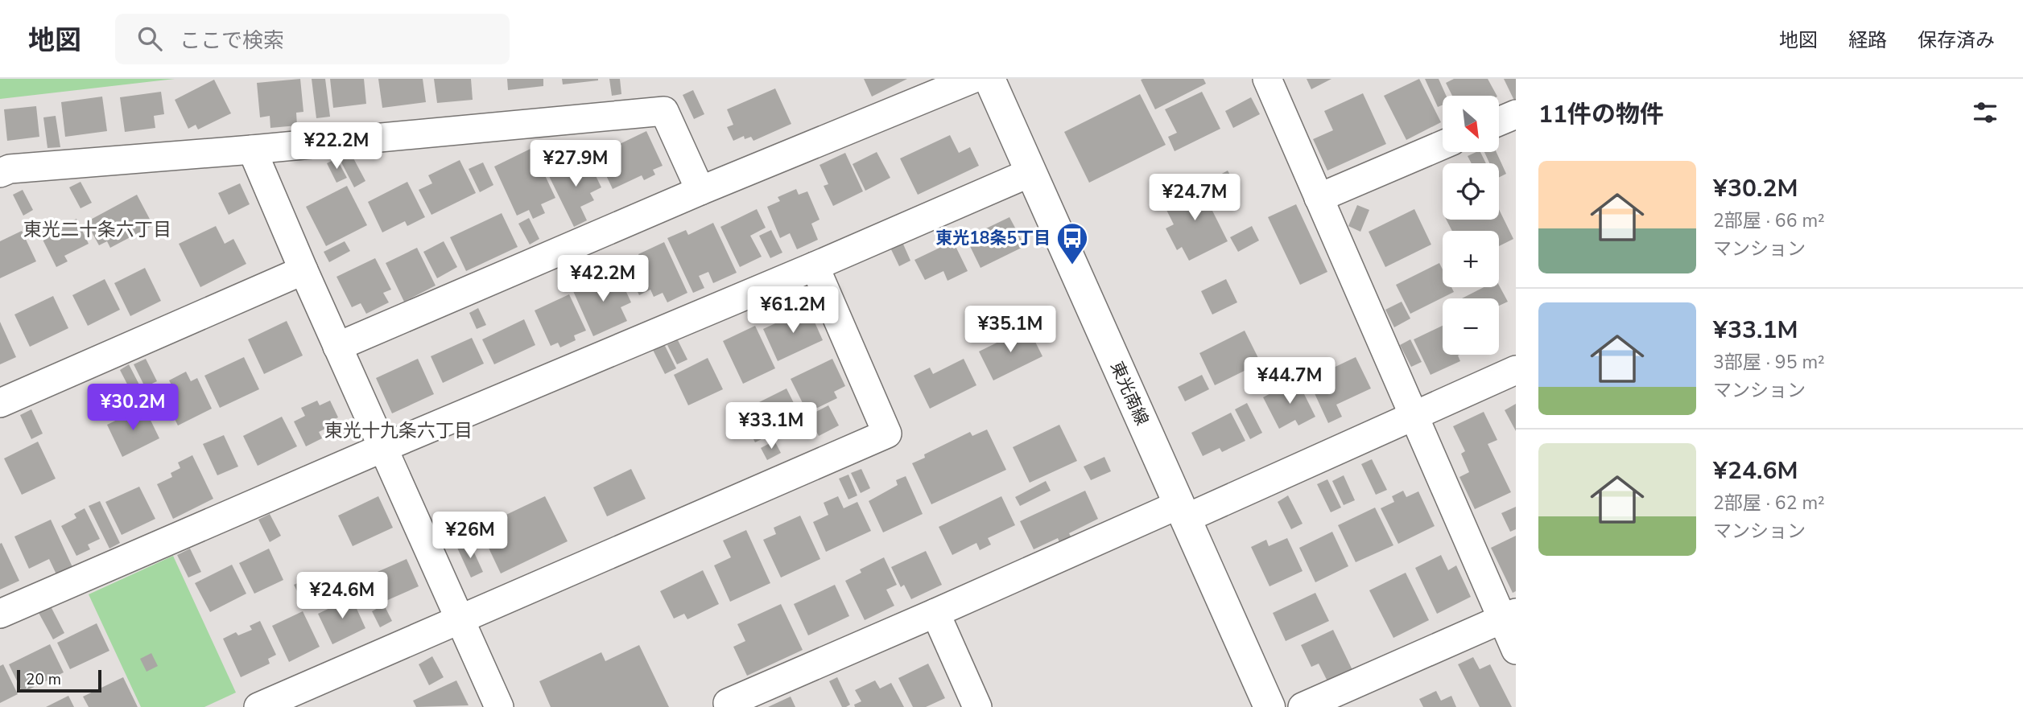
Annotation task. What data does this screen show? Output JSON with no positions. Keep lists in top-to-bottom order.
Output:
{
  "streets": {
    "street": ["東光南線"]
  },
  "districts": ["東光二十条六丁目", "東光十九条六丁目"],
  "places": {
    "bus stop": ["東光18条5丁目"]
  },
  "scale_bar": "20 m",
  "north": "bottom right",
  "page": {
    "header": "地図",
    "search": "ここで検索",
    "nav": ["地図", "経路", "保存済み"],
    "heading": "11件の物件",
    "map_buttons": ["+", "−"],
    "price": [
      "¥22.2M",
      "¥27.9M",
      "¥24.7M",
      "¥42.2M",
      "¥61.2M",
      "¥35.1M",
      "¥44.7M",
      "¥30.2M",
      "¥33.1M",
      "¥26M",
      "¥24.6M"
    ],
    "list": [
      {
        "name": "¥30.2M",
        "note": "2部屋 · 66 m² · マンション"
      },
      {
        "name": "¥33.1M",
        "note": "3部屋 · 95 m² · マンション"
      },
      {
        "name": "¥24.6M",
        "note": "2部屋 · 62 m² · マンション"
      }
    ],
    "scale": "20 m"
  }
}
